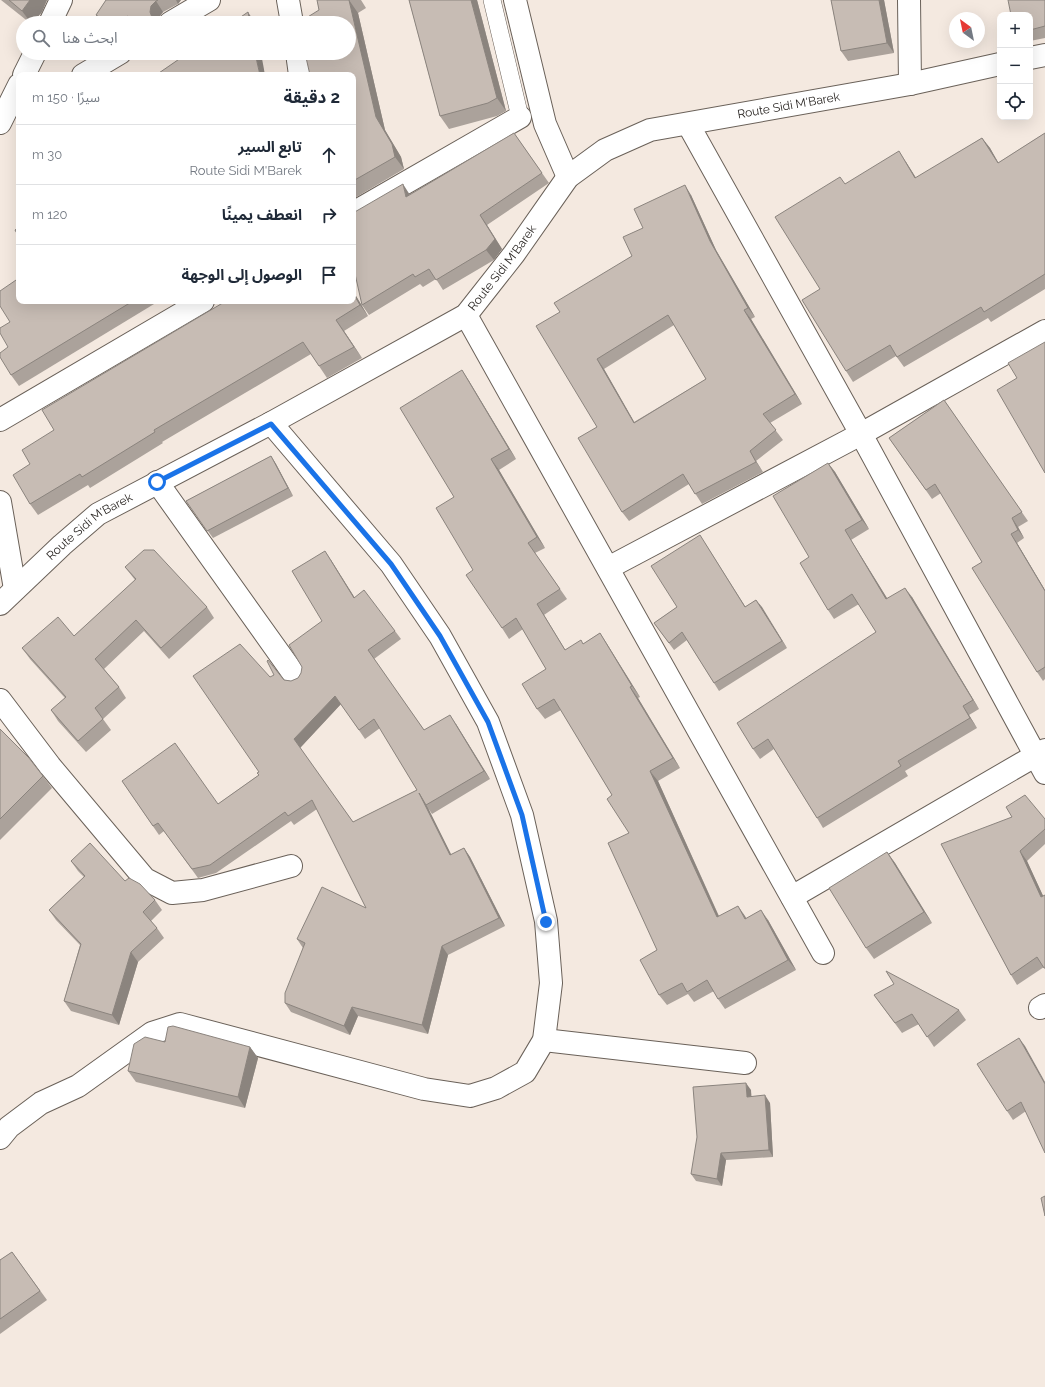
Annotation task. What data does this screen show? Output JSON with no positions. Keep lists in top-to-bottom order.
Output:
{
  "streets": {
    "street": ["Route Sidi M'Barek"]
  },
  "north": "top left",
  "page": {
    "map_buttons": ["+", "−"],
    "search": "ابحث هنا",
    "heading": ["2 دقيقة", "سيرًا · 150 m"],
    "list": [
      ["تابع السير", "Route Sidi M'Barek", "30 m"],
      ["انعطف يمينًا", "120 m"],
      "الوصول إلى الوجهة"
    ]
  }
}
